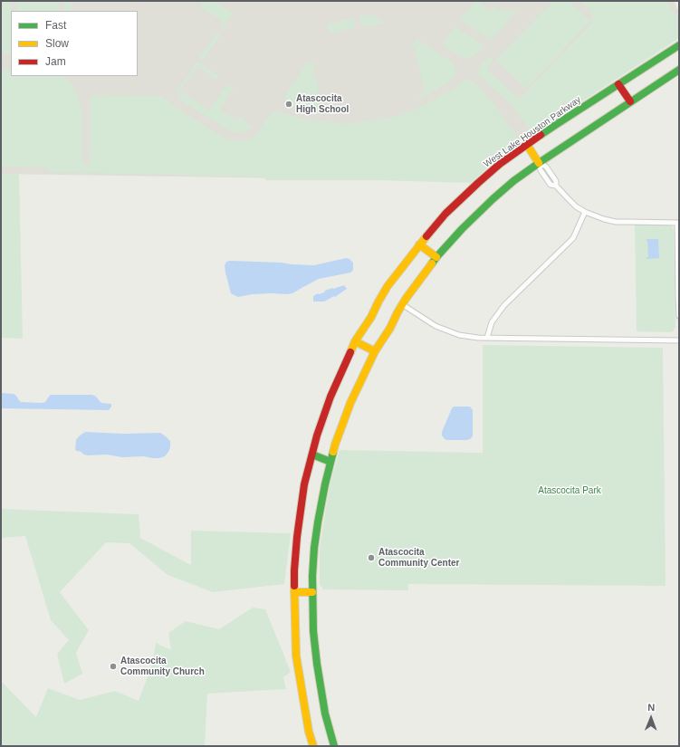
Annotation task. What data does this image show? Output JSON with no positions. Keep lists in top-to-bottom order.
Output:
{
  "streets": {
    "main road": ["West Lake Houston Parkway"]
  },
  "parks": ["Atascocita Park"],
  "places": ["Atascocita High School", "Atascocita Community Center", "Atascocita Community Church"],
  "legend": ["Fast", "Slow", "Jam"],
  "north": "top"
}
